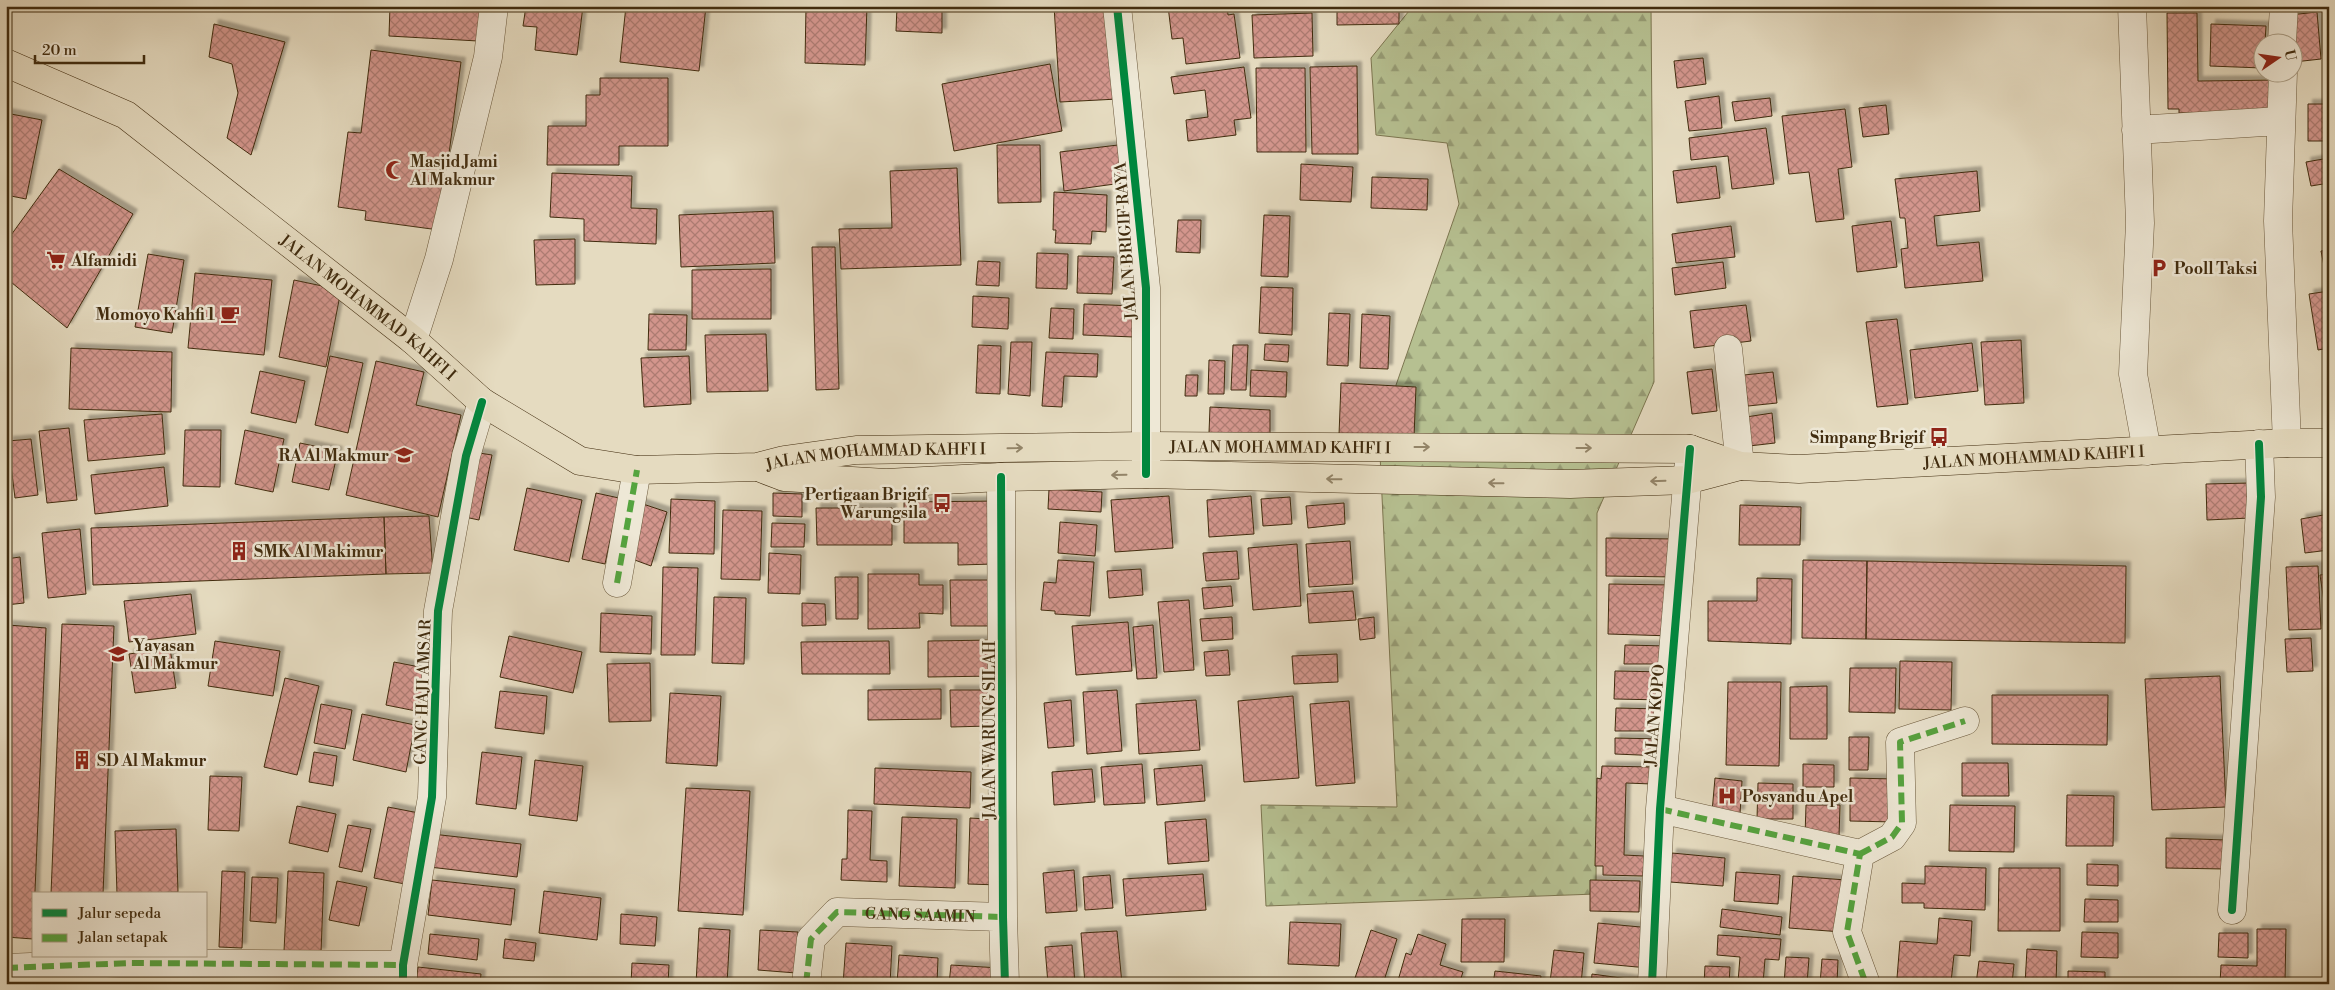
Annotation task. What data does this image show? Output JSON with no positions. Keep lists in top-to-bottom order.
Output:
{
  "streets": {
    "main road": ["JALAN MOHAMMAD KAHFI I"],
    "street": [
      "JALAN BRIGIF RAYA",
      "GANG HAJI AMSAR",
      "JALAN KOPO",
      "JALAN WARUNG SILAH",
      "GANG SAAMIN"
    ]
  },
  "crossings": [
    ["JALAN BRIGIF RAYA", "JALAN MOHAMMAD KAHFI I"],
    ["JALAN MOHAMMAD KAHFI I", "GANG HAJI AMSAR"],
    ["JALAN MOHAMMAD KAHFI I", "JALAN KOPO"],
    ["JALAN MOHAMMAD KAHFI I", "JALAN WARUNG SILAH"],
    ["JALAN WARUNG SILAH", "GANG SAAMIN"]
  ],
  "places": {
    "mosque": ["Masjid Jami Al Makmur"],
    "supermarket": ["Alfamidi"],
    "parking": ["Pooll Taksi"],
    "cafe": ["Momoyo Kahfi 1"],
    "bus stop": ["Simpang Brigif", "Pertigaan Brigif Warungsila"],
    "school or university": ["RA Al Makmur", "Yayasan Al Makmur"],
    "building": ["SMK Al Makimur", "SD Al Makmur"],
    "hospital": ["Posyandu Apel"]
  },
  "legend": ["Jalur sepeda", "Jalan setapak"],
  "scale_bar": "20 m",
  "north": "right"
}
